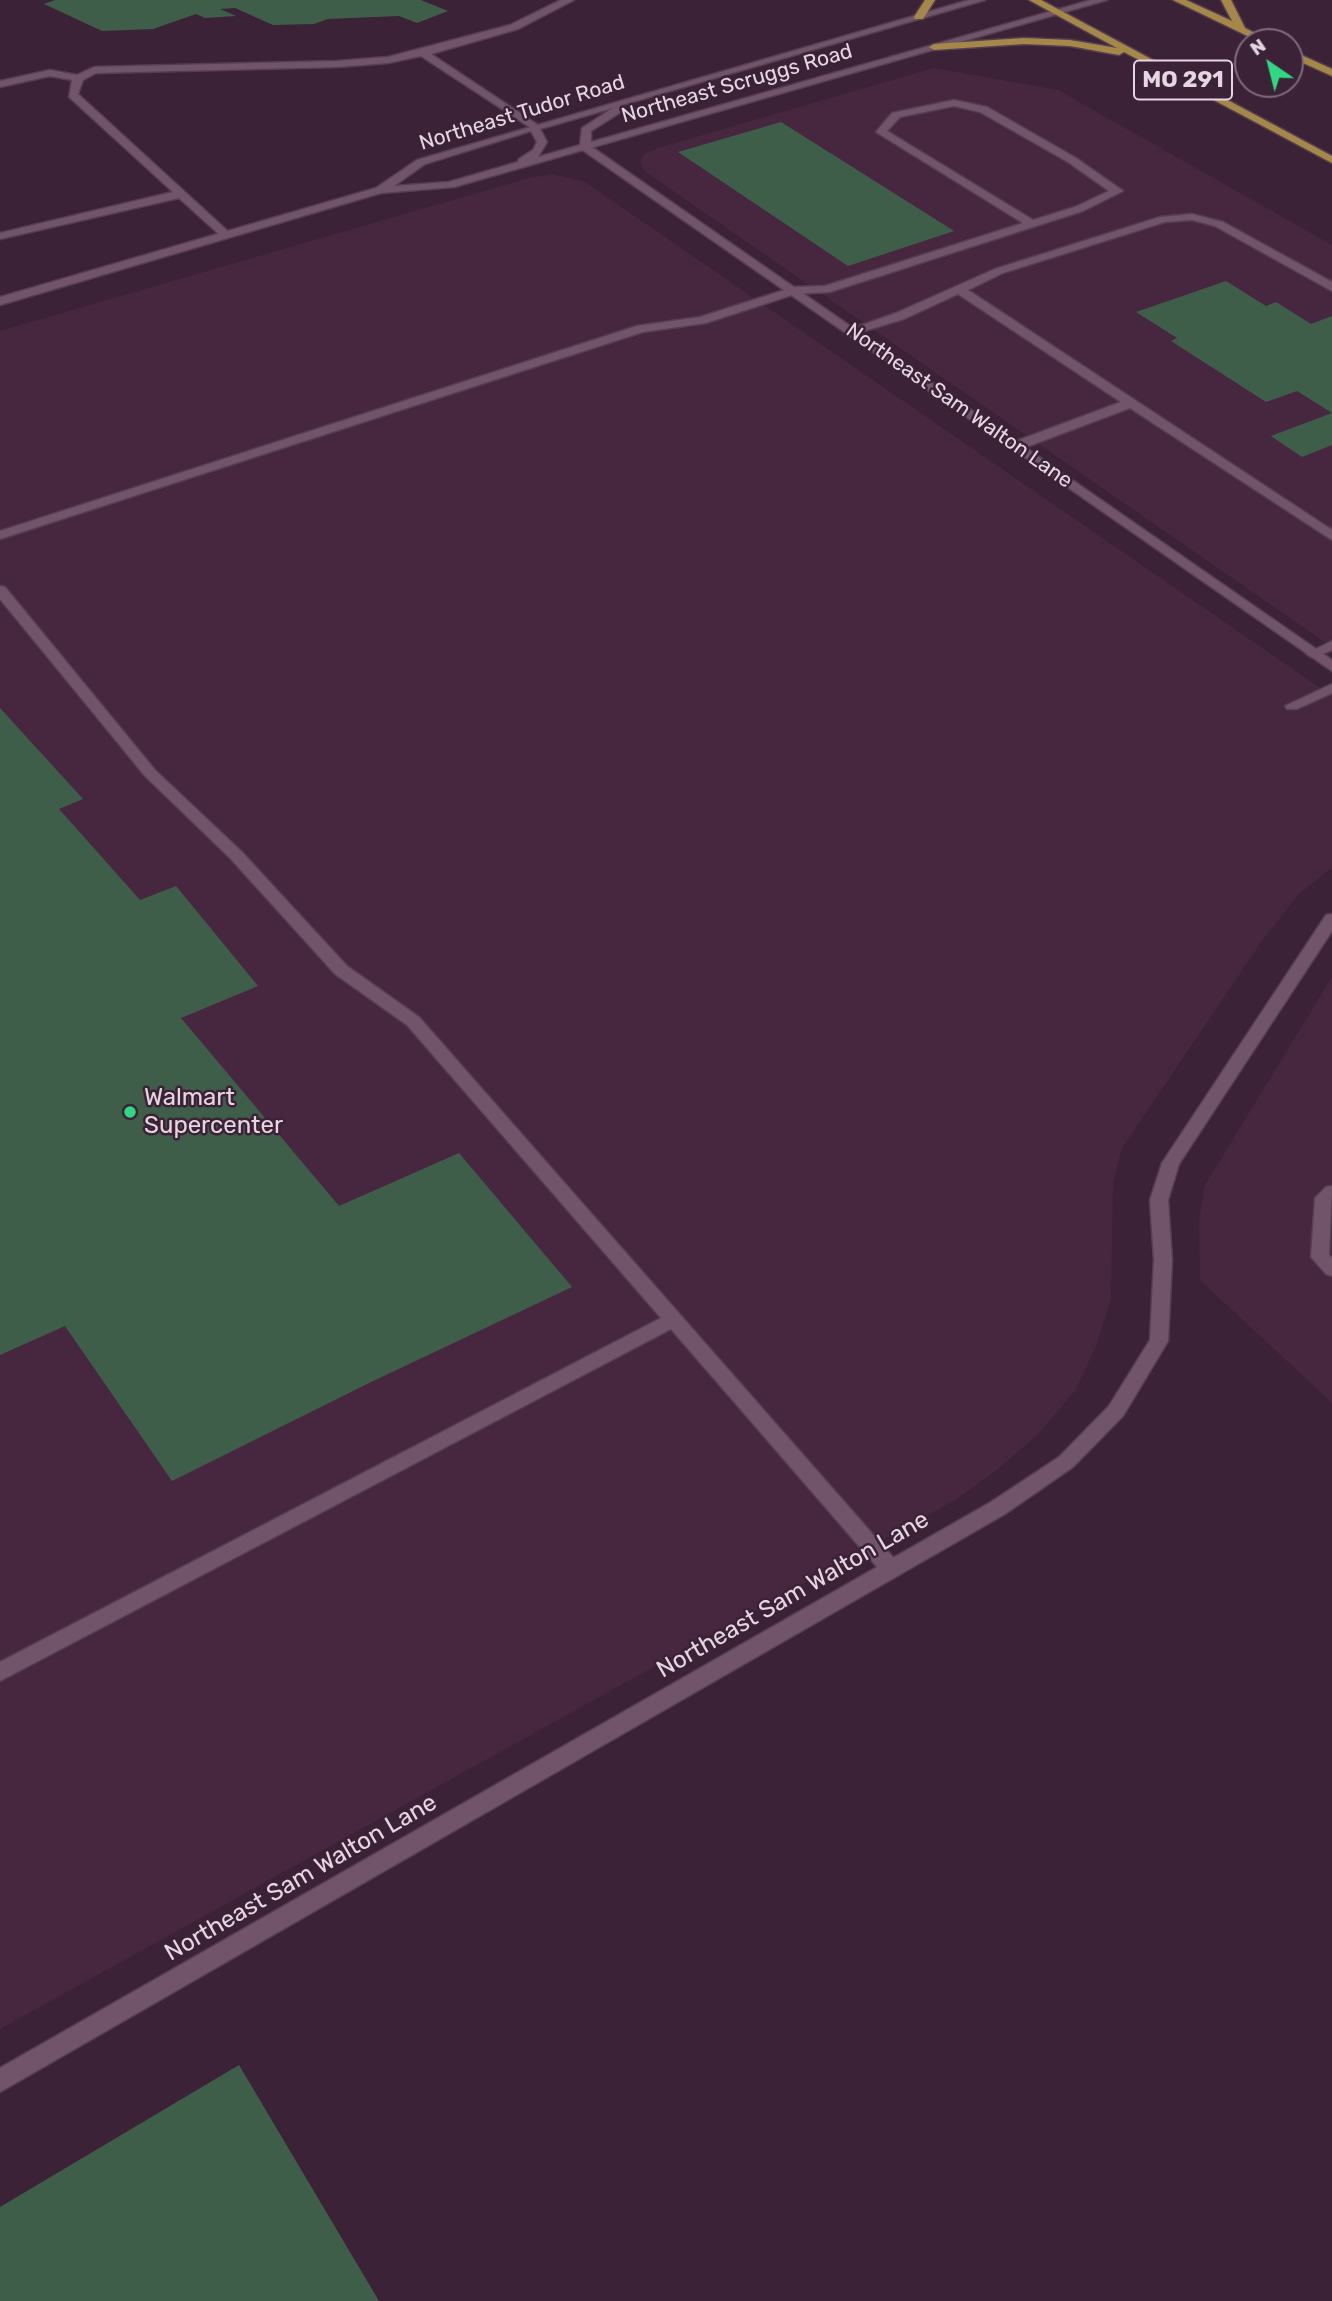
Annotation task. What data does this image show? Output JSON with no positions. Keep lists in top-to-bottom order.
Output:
{
  "streets": {
    "main road": ["MO 291"],
    "street": ["Northeast Scruggs Road", "Northeast Tudor Road", "Northeast Sam Walton Lane"]
  },
  "crossings": [
    ["MO 291", "Northeast Scruggs Road"],
    ["Northeast Scruggs Road", "Northeast Tudor Road"],
    ["Northeast Scruggs Road", "Northeast Sam Walton Lane"]
  ],
  "places": ["Walmart Supercenter"],
  "north": "top left"
}
